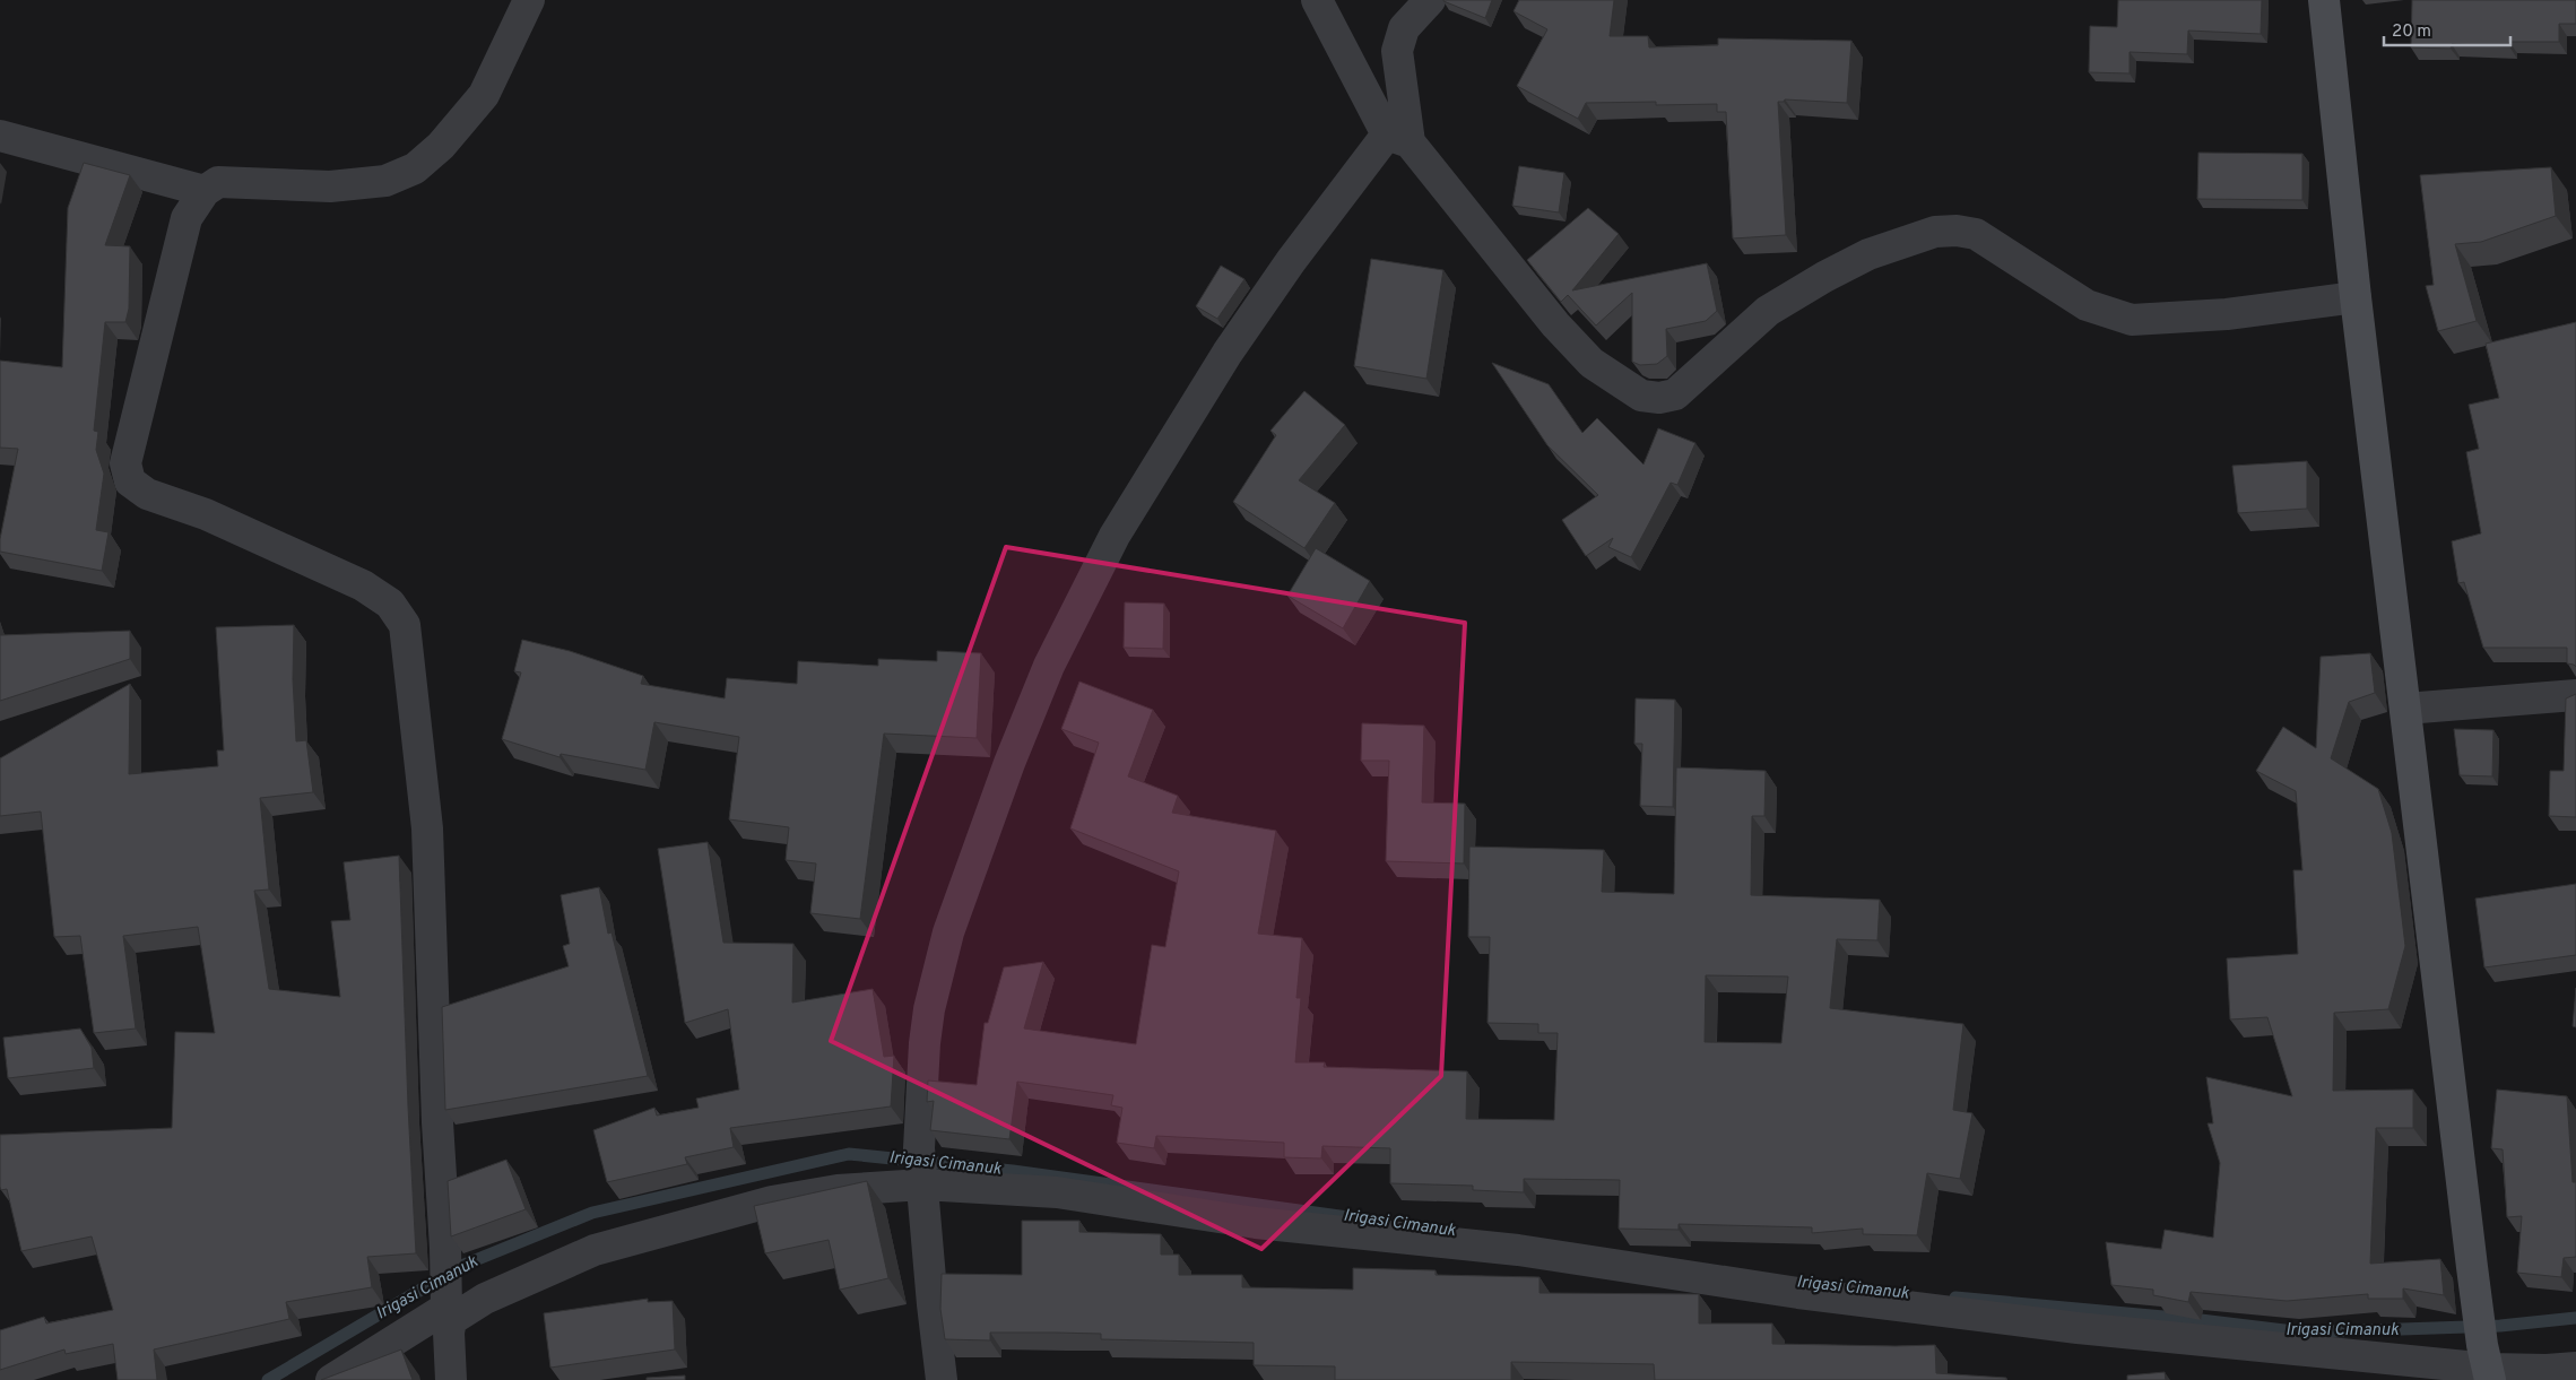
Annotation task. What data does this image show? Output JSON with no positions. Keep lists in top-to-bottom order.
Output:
{
  "water": ["Irigasi Cimanuk"],
  "scale_bar": "20 m"
}
